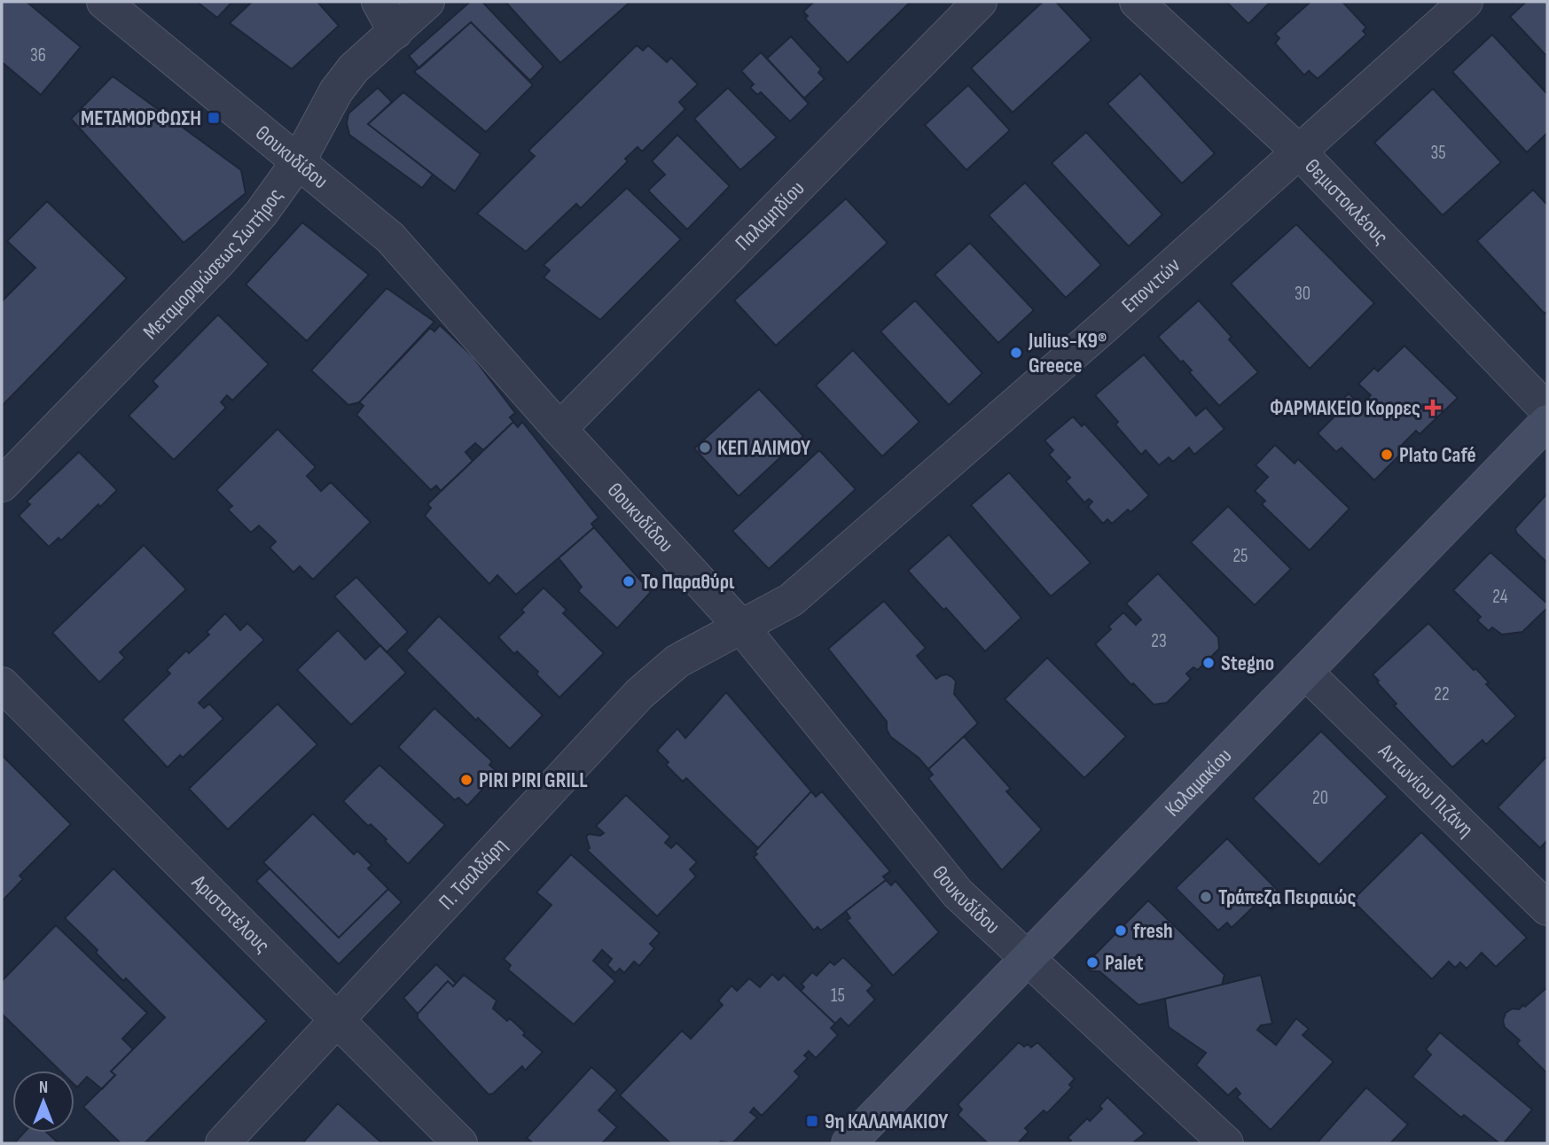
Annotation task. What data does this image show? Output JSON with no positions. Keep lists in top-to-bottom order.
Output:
{
  "streets": {
    "main road": ["Καλαμακίου"],
    "street": [
      "Θουκυδίδου",
      "Θεμιστοκλέους",
      "Παλαμηδίου",
      "Μεταμορφώσεως Σωτήρος",
      "Επονιτών",
      "Αντωνίου Πιζάνη",
      "Π. Τσαλδάρη",
      "Αριστοτέλους"
    ]
  },
  "crossings": [
    ["Θουκυδίδου", "Παλαμηδίου"],
    ["Θουκυδίδου", "Μεταμορφώσεως Σωτήρος"],
    ["Θουκυδίδου", "Επονιτών"],
    ["Θουκυδίδου", "Καλαμακίου"],
    ["Θουκυδίδου", "Π. Τσαλδάρη"],
    ["Θεμιστοκλέους", "Επονιτών"],
    ["Επονιτών", "Π. Τσαλδάρη"],
    ["Καλαμακίου", "Αντωνίου Πιζάνη"],
    ["Π. Τσαλδάρη", "Αριστοτέλους"]
  ],
  "places": {
    "transit": ["ΜΕΤΑΜΟΡΦΩΣΗ", "9η ΚΑΛΑΜΑΚΙΟΥ"],
    "other": [
      "Julius-K9® Greece",
      "ΚΕΠ ΑΛΙΜΟΥ",
      "Plato Café",
      "Το Παραθύρι",
      "Stegno",
      "PIRI PIRI GRILL",
      "Τράπεζα Πειραιώς",
      "fresh",
      "Palet"
    ],
    "health": ["ΦΑΡΜΑΚΕΙΟ Κορρες"]
  },
  "house_numbers": [
    "36",
    "35",
    "30",
    "25",
    "24",
    "23",
    "22",
    "20",
    "15"
  ],
  "north": "top"
}
